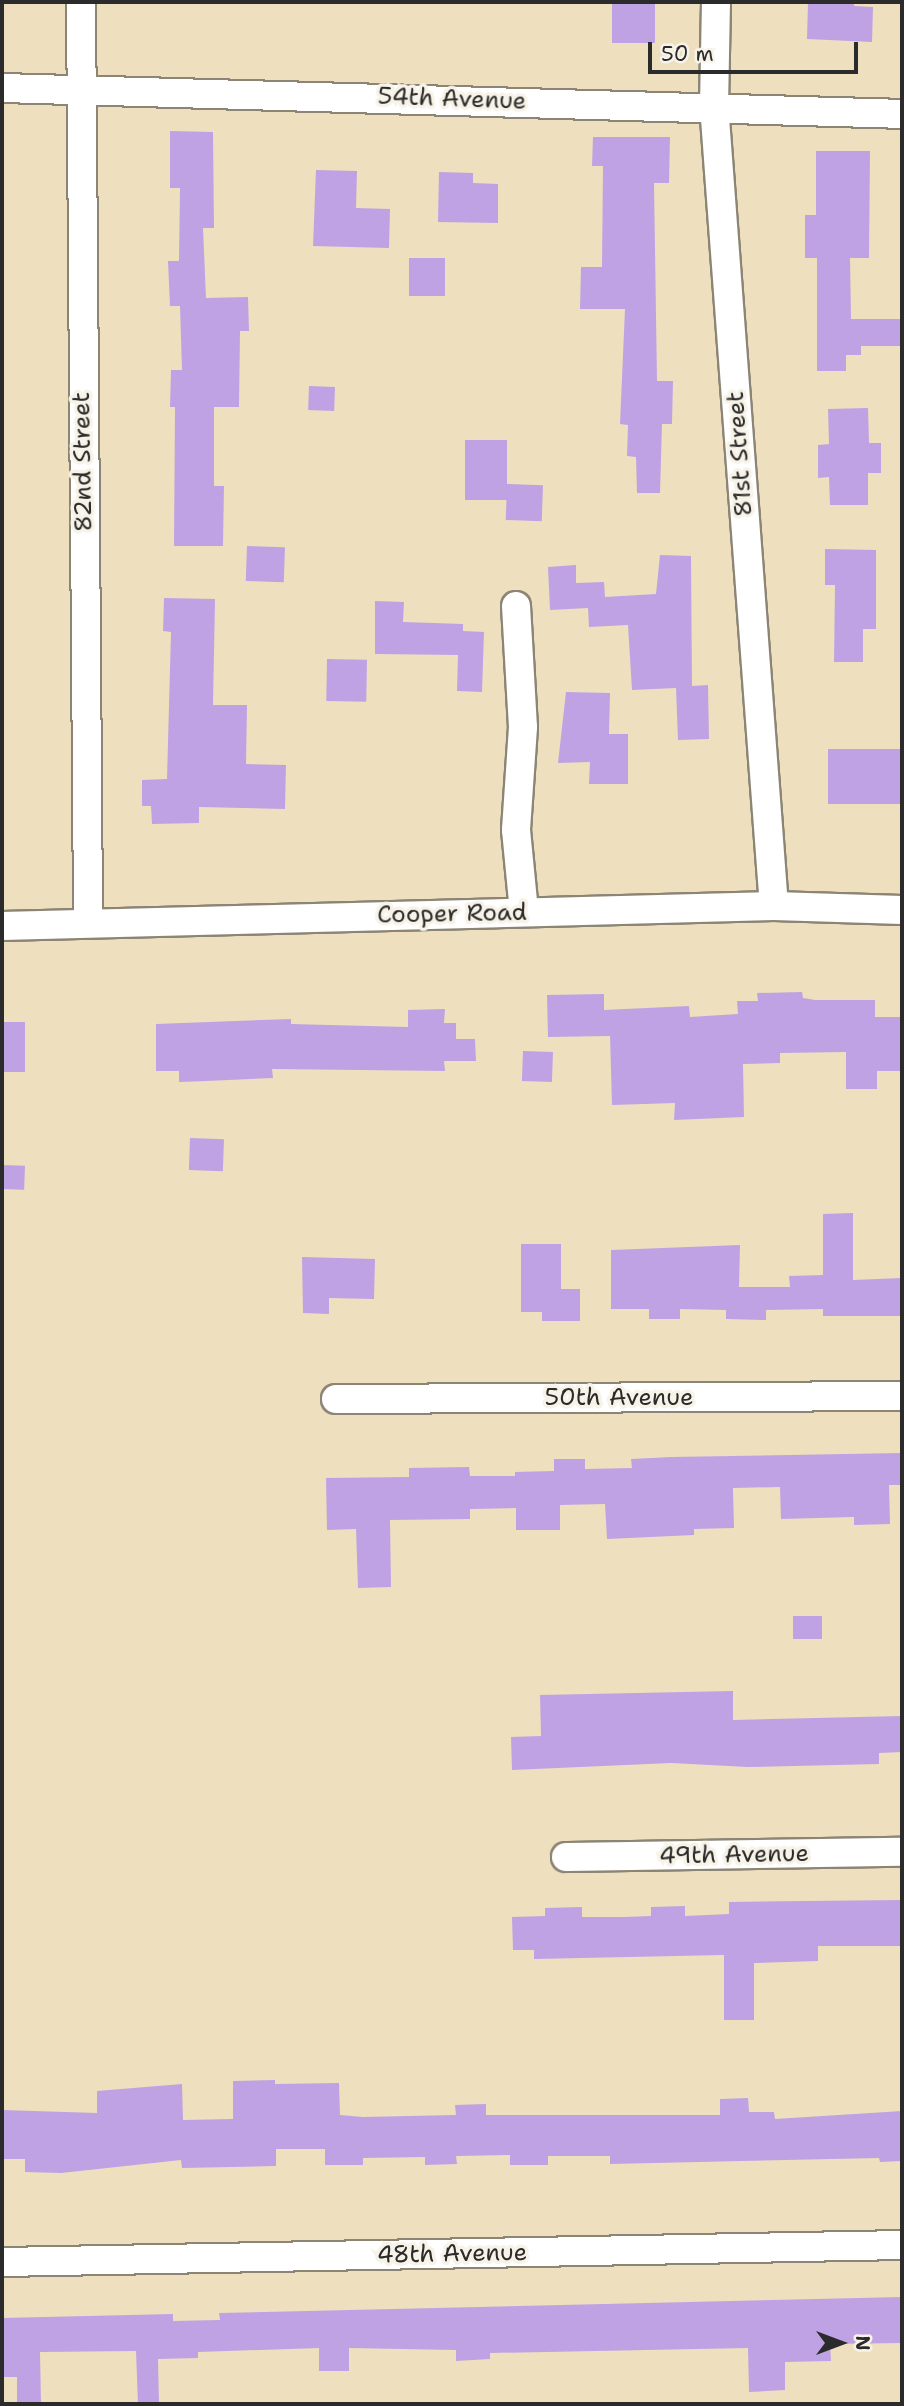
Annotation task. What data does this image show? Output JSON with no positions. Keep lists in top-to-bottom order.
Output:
{
  "streets": {
    "street": [
      "54th Avenue",
      "81st Street",
      "82nd Street",
      "Cooper Road",
      "50th Avenue",
      "49th Avenue",
      "48th Avenue"
    ]
  },
  "crossings": [
    ["54th Avenue", "81st Street"],
    ["54th Avenue", "82nd Street"],
    ["81st Street", "Cooper Road"],
    ["82nd Street", "Cooper Road"]
  ],
  "scale_bar": "50 m",
  "north": "right"
}
